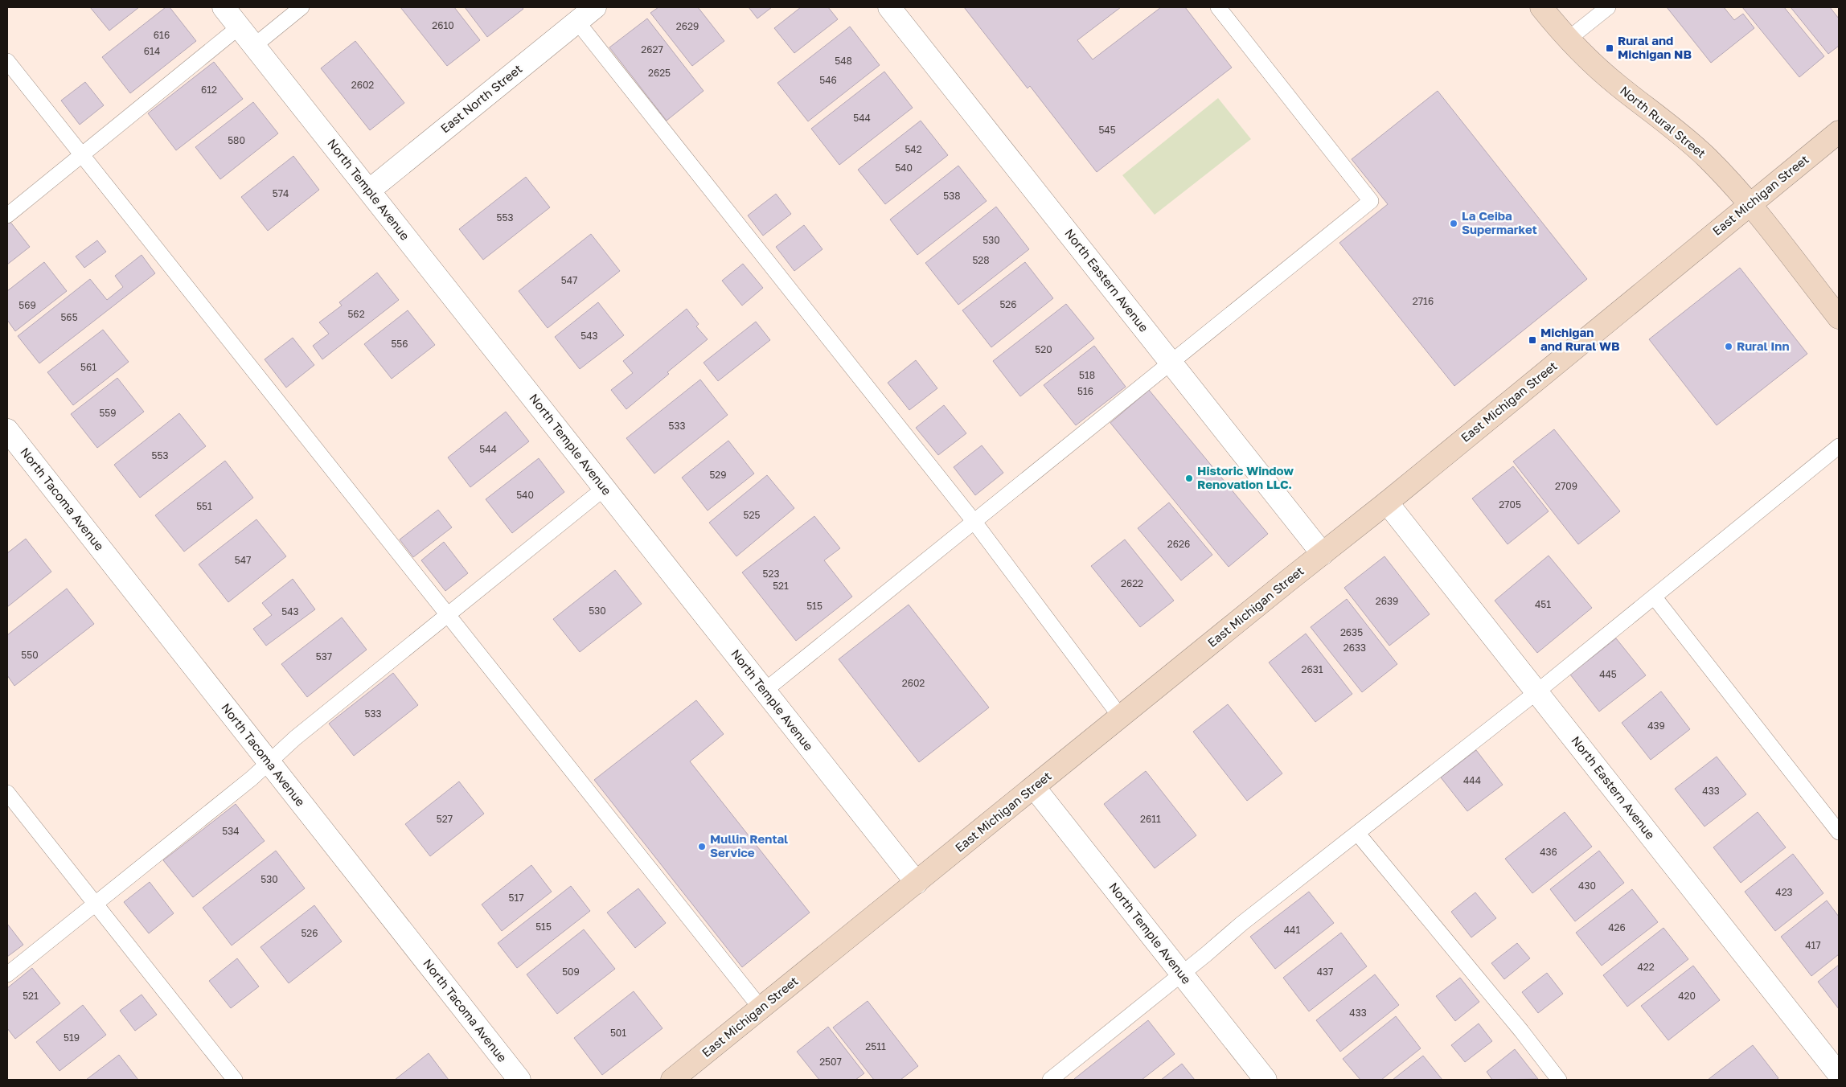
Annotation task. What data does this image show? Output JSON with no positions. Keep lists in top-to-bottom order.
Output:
{
  "streets": {
    "main road": ["North Rural Street", "East Michigan Street"],
    "street": [
      "East North Street",
      "North Temple Avenue",
      "North Eastern Avenue",
      "North Tacoma Avenue"
    ]
  },
  "crossings": [
    ["East North Street", "North Temple Avenue"],
    ["North Rural Street", "East Michigan Street"],
    ["North Temple Avenue", "East Michigan Street"],
    ["East Michigan Street", "North Eastern Avenue"]
  ],
  "places": {
    "transit": ["Rural and Michigan NB", "Michigan and Rural WB"],
    "other": [
      "La Ceiba Supermarket",
      "Rural Inn",
      "Historic Window Renovation LLC.",
      "Mullin Rental Service"
    ]
  },
  "house_numbers": [
    "2610",
    "2629",
    "616",
    "2627",
    "614",
    "548",
    "2625",
    "546",
    "2602",
    "612",
    "544",
    "545",
    "580",
    "542",
    "540",
    "574",
    "538",
    "553",
    "530",
    "528",
    "547",
    "2716",
    "526",
    "569",
    "562",
    "565",
    "543",
    "556",
    "520",
    "561",
    "518",
    "516",
    "559",
    "533",
    "544",
    "553",
    "529",
    "2709",
    "540",
    "2705",
    "551",
    "525",
    "2626",
    "547",
    "523",
    "2622",
    "521",
    "2639",
    "451",
    "515",
    "530",
    "543",
    "2635",
    "2633",
    "550",
    "537",
    "2631",
    "445",
    "2602",
    "533",
    "439",
    "444",
    "433",
    "527",
    "2611",
    "534",
    "436",
    "530",
    "430",
    "423",
    "517",
    "515",
    "426",
    "441",
    "526",
    "417",
    "422",
    "509",
    "437",
    "521",
    "420",
    "433",
    "501",
    "519",
    "2511",
    "2507"
  ]
}
